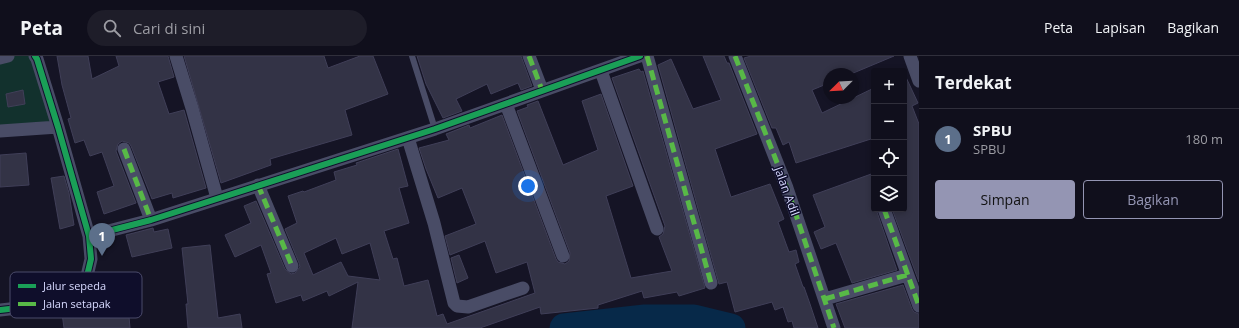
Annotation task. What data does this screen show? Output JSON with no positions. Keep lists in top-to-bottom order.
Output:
{
  "streets": {
    "street": ["Jalan Adil"]
  },
  "legend": ["Jalur sepeda", "Jalan setapak"],
  "north": "bottom left",
  "page": {
    "header": "Peta",
    "search": "Cari di sini",
    "nav": ["Peta", "Lapisan", "Bagikan"],
    "heading": "Terdekat",
    "map_buttons": ["+", "−"],
    "list": [
      {
        "mark": "1",
        "name": "SPBU",
        "note": "SPBU",
        "value": "180 m"
      }
    ],
    "buttons": ["Simpan", "Bagikan"],
    "pins": "1"
  }
}
